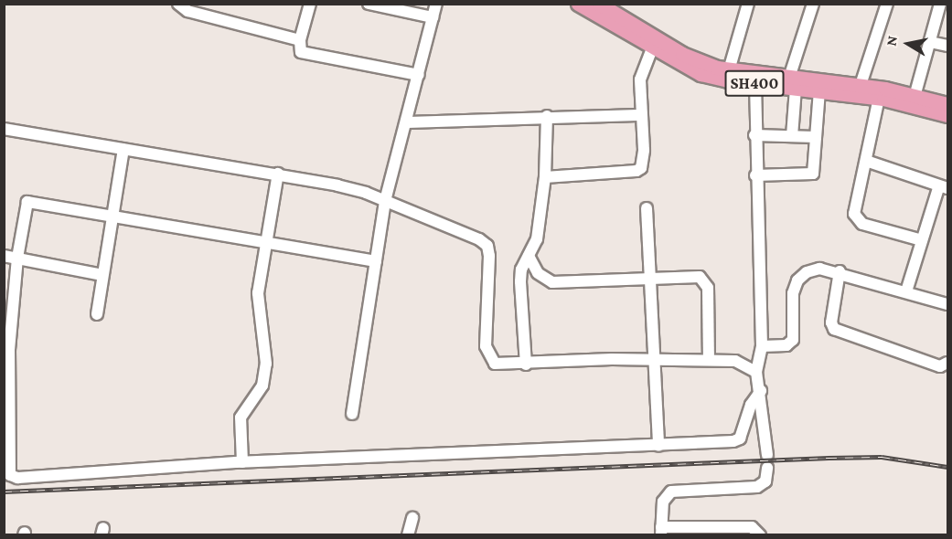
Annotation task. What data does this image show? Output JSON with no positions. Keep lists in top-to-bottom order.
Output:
{
  "streets": {
    "main road": ["SH400"]
  },
  "north": "left"
}
